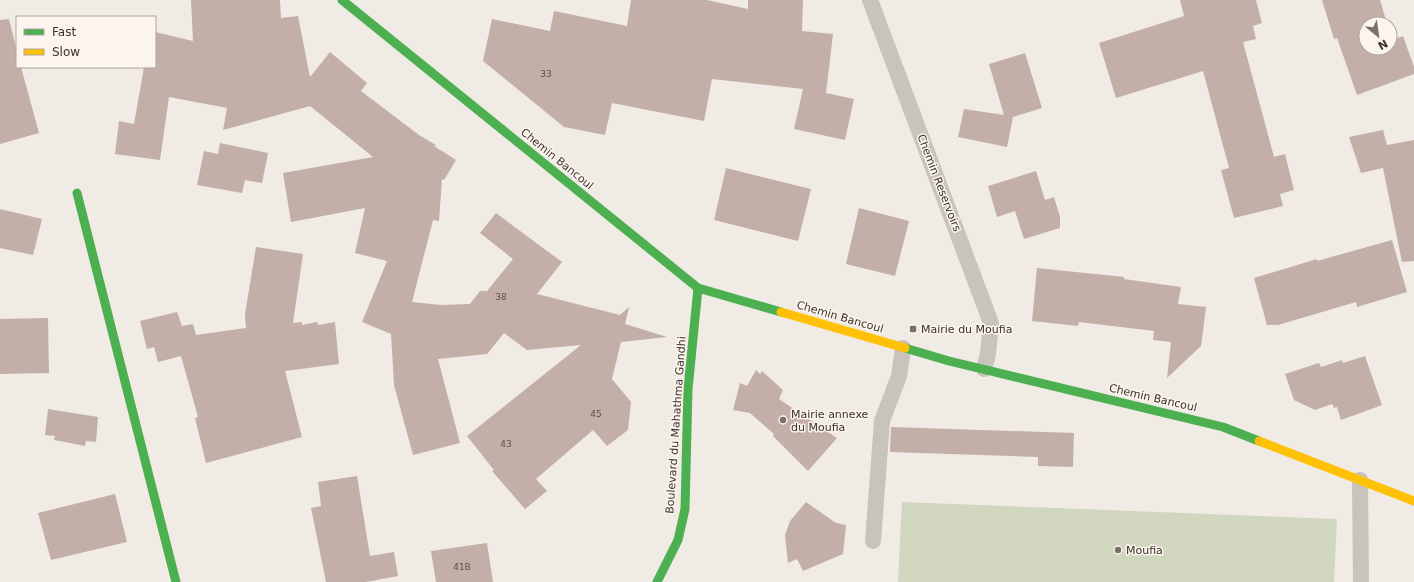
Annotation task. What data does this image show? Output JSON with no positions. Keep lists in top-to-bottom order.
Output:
{
  "streets": {
    "main road": ["Chemin Bancoul", "Boulevard du Mahathma Gandhi"],
    "lane": ["Chemin Reservoirs"]
  },
  "crossings": [
    ["Chemin Bancoul", "Chemin Reservoirs"],
    ["Chemin Bancoul", "Boulevard du Mahathma Gandhi"]
  ],
  "places": {
    "transit": ["Mairie du Moufia"],
    "other": ["Mairie annexe du Moufia", "Moufia"]
  },
  "house_numbers": [
    "33",
    "38",
    "45",
    "43",
    "41B"
  ],
  "legend": ["Fast", "Slow"],
  "north": "bottom right"
}
